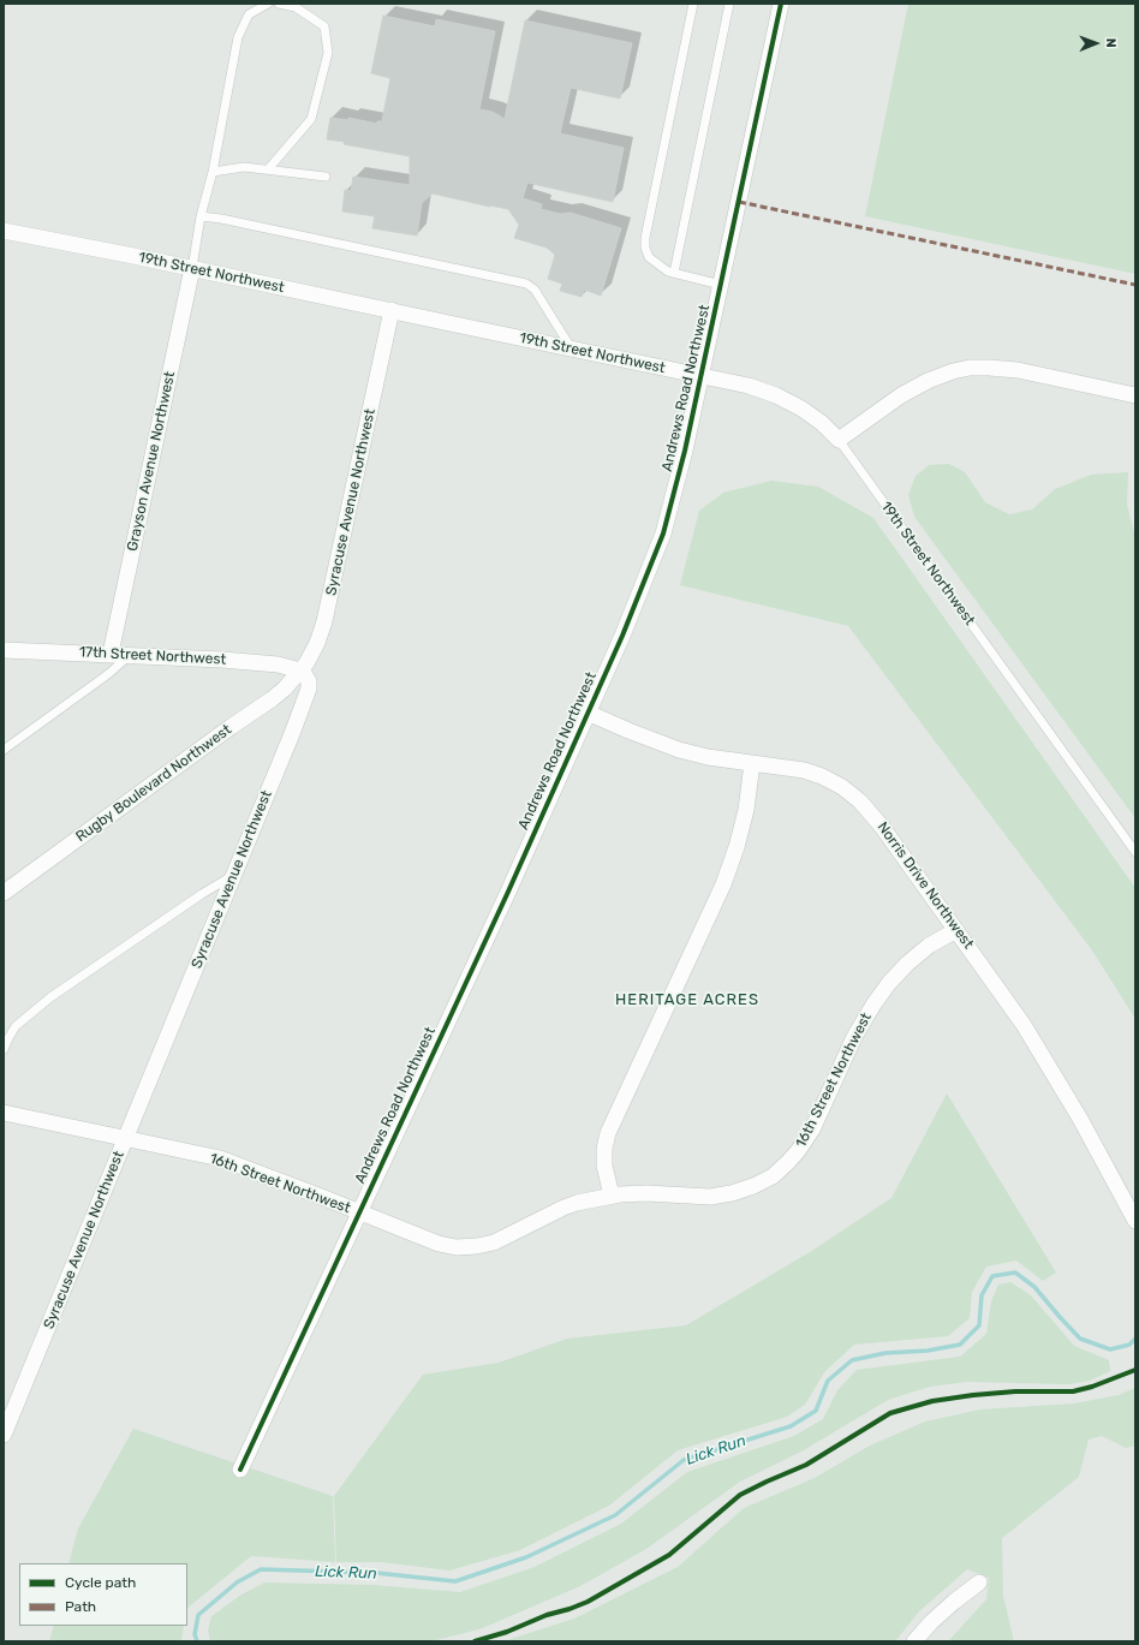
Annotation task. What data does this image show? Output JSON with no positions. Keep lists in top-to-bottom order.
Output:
{
  "streets": {
    "street": [
      "19th Street Northwest",
      "Andrews Road Northwest",
      "Grayson Avenue Northwest",
      "Syracuse Avenue Northwest",
      "17th Street Northwest",
      "Rugby Boulevard Northwest",
      "Norris Drive Northwest",
      "16th Street Northwest"
    ]
  },
  "crossings": [
    ["19th Street Northwest", "Andrews Road Northwest"],
    ["19th Street Northwest", "Grayson Avenue Northwest"],
    ["19th Street Northwest", "Syracuse Avenue Northwest"],
    ["Andrews Road Northwest", "Norris Drive Northwest"],
    ["Andrews Road Northwest", "16th Street Northwest"],
    ["Grayson Avenue Northwest", "17th Street Northwest"],
    ["Syracuse Avenue Northwest", "17th Street Northwest"],
    ["Syracuse Avenue Northwest", "Rugby Boulevard Northwest"],
    ["Syracuse Avenue Northwest", "16th Street Northwest"],
    ["17th Street Northwest", "Rugby Boulevard Northwest"],
    ["Norris Drive Northwest", "16th Street Northwest"]
  ],
  "districts": ["HERITAGE ACRES"],
  "water": ["Lick Run"],
  "legend": ["Cycle path", "Path"],
  "north": "right"
}
